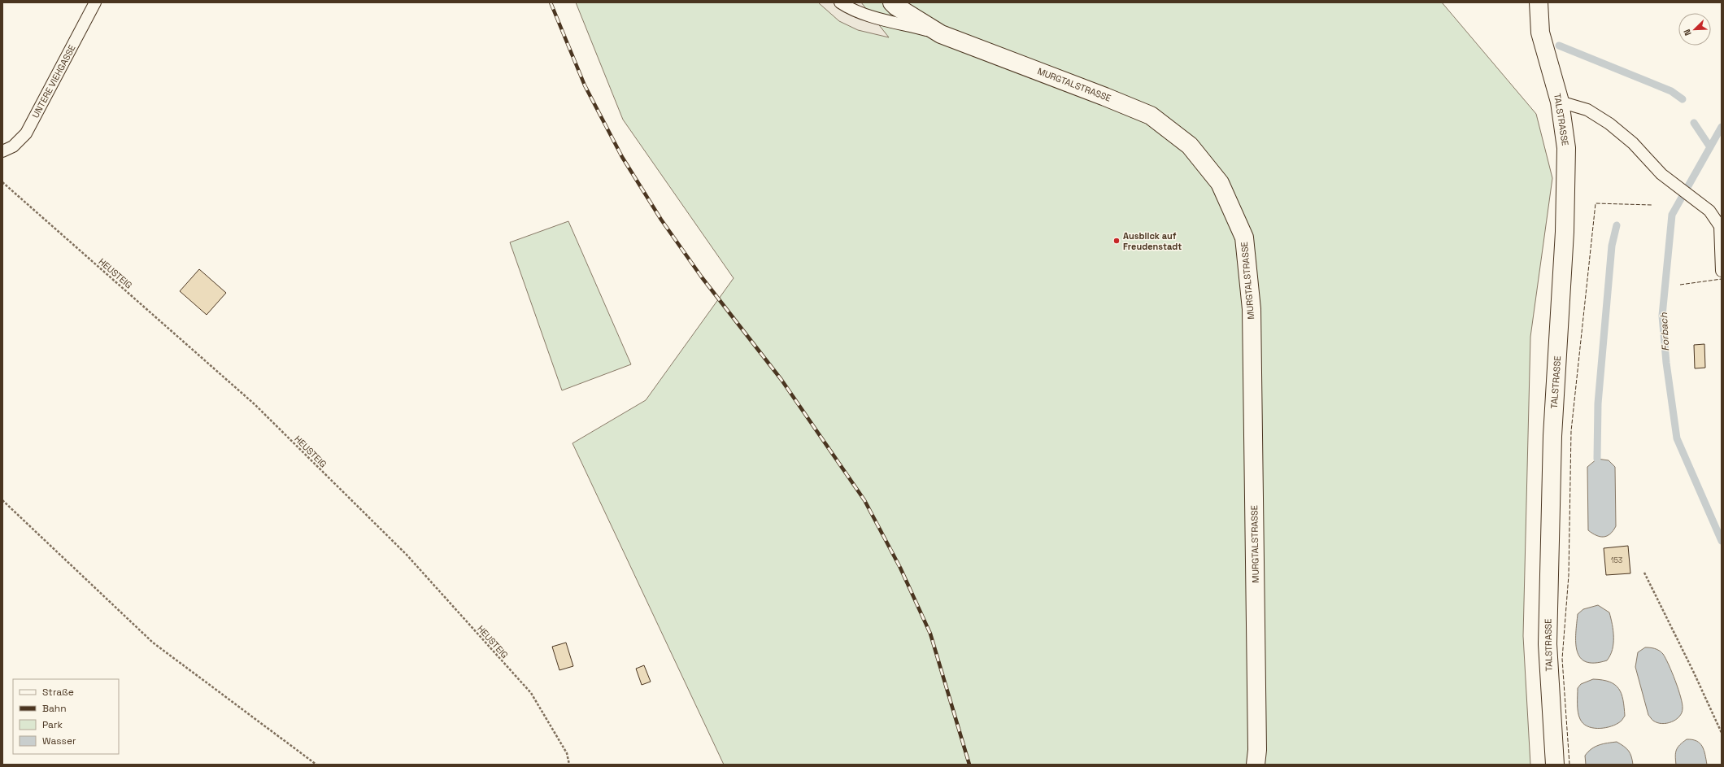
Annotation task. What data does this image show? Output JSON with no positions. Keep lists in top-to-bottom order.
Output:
{
  "streets": {
    "main road": ["MURGTALSTRASSE", "TALSTRASSE"],
    "lane": ["UNTERE VIEHGASSE"],
    "path": ["HEUSTEIG"]
  },
  "water": ["Forbach"],
  "places": ["Ausblick auf Freudenstadt"],
  "house_numbers": ["153"],
  "legend": [
    "Straße",
    "Bahn",
    "Park",
    "Wasser"
  ],
  "north": "bottom left"
}
